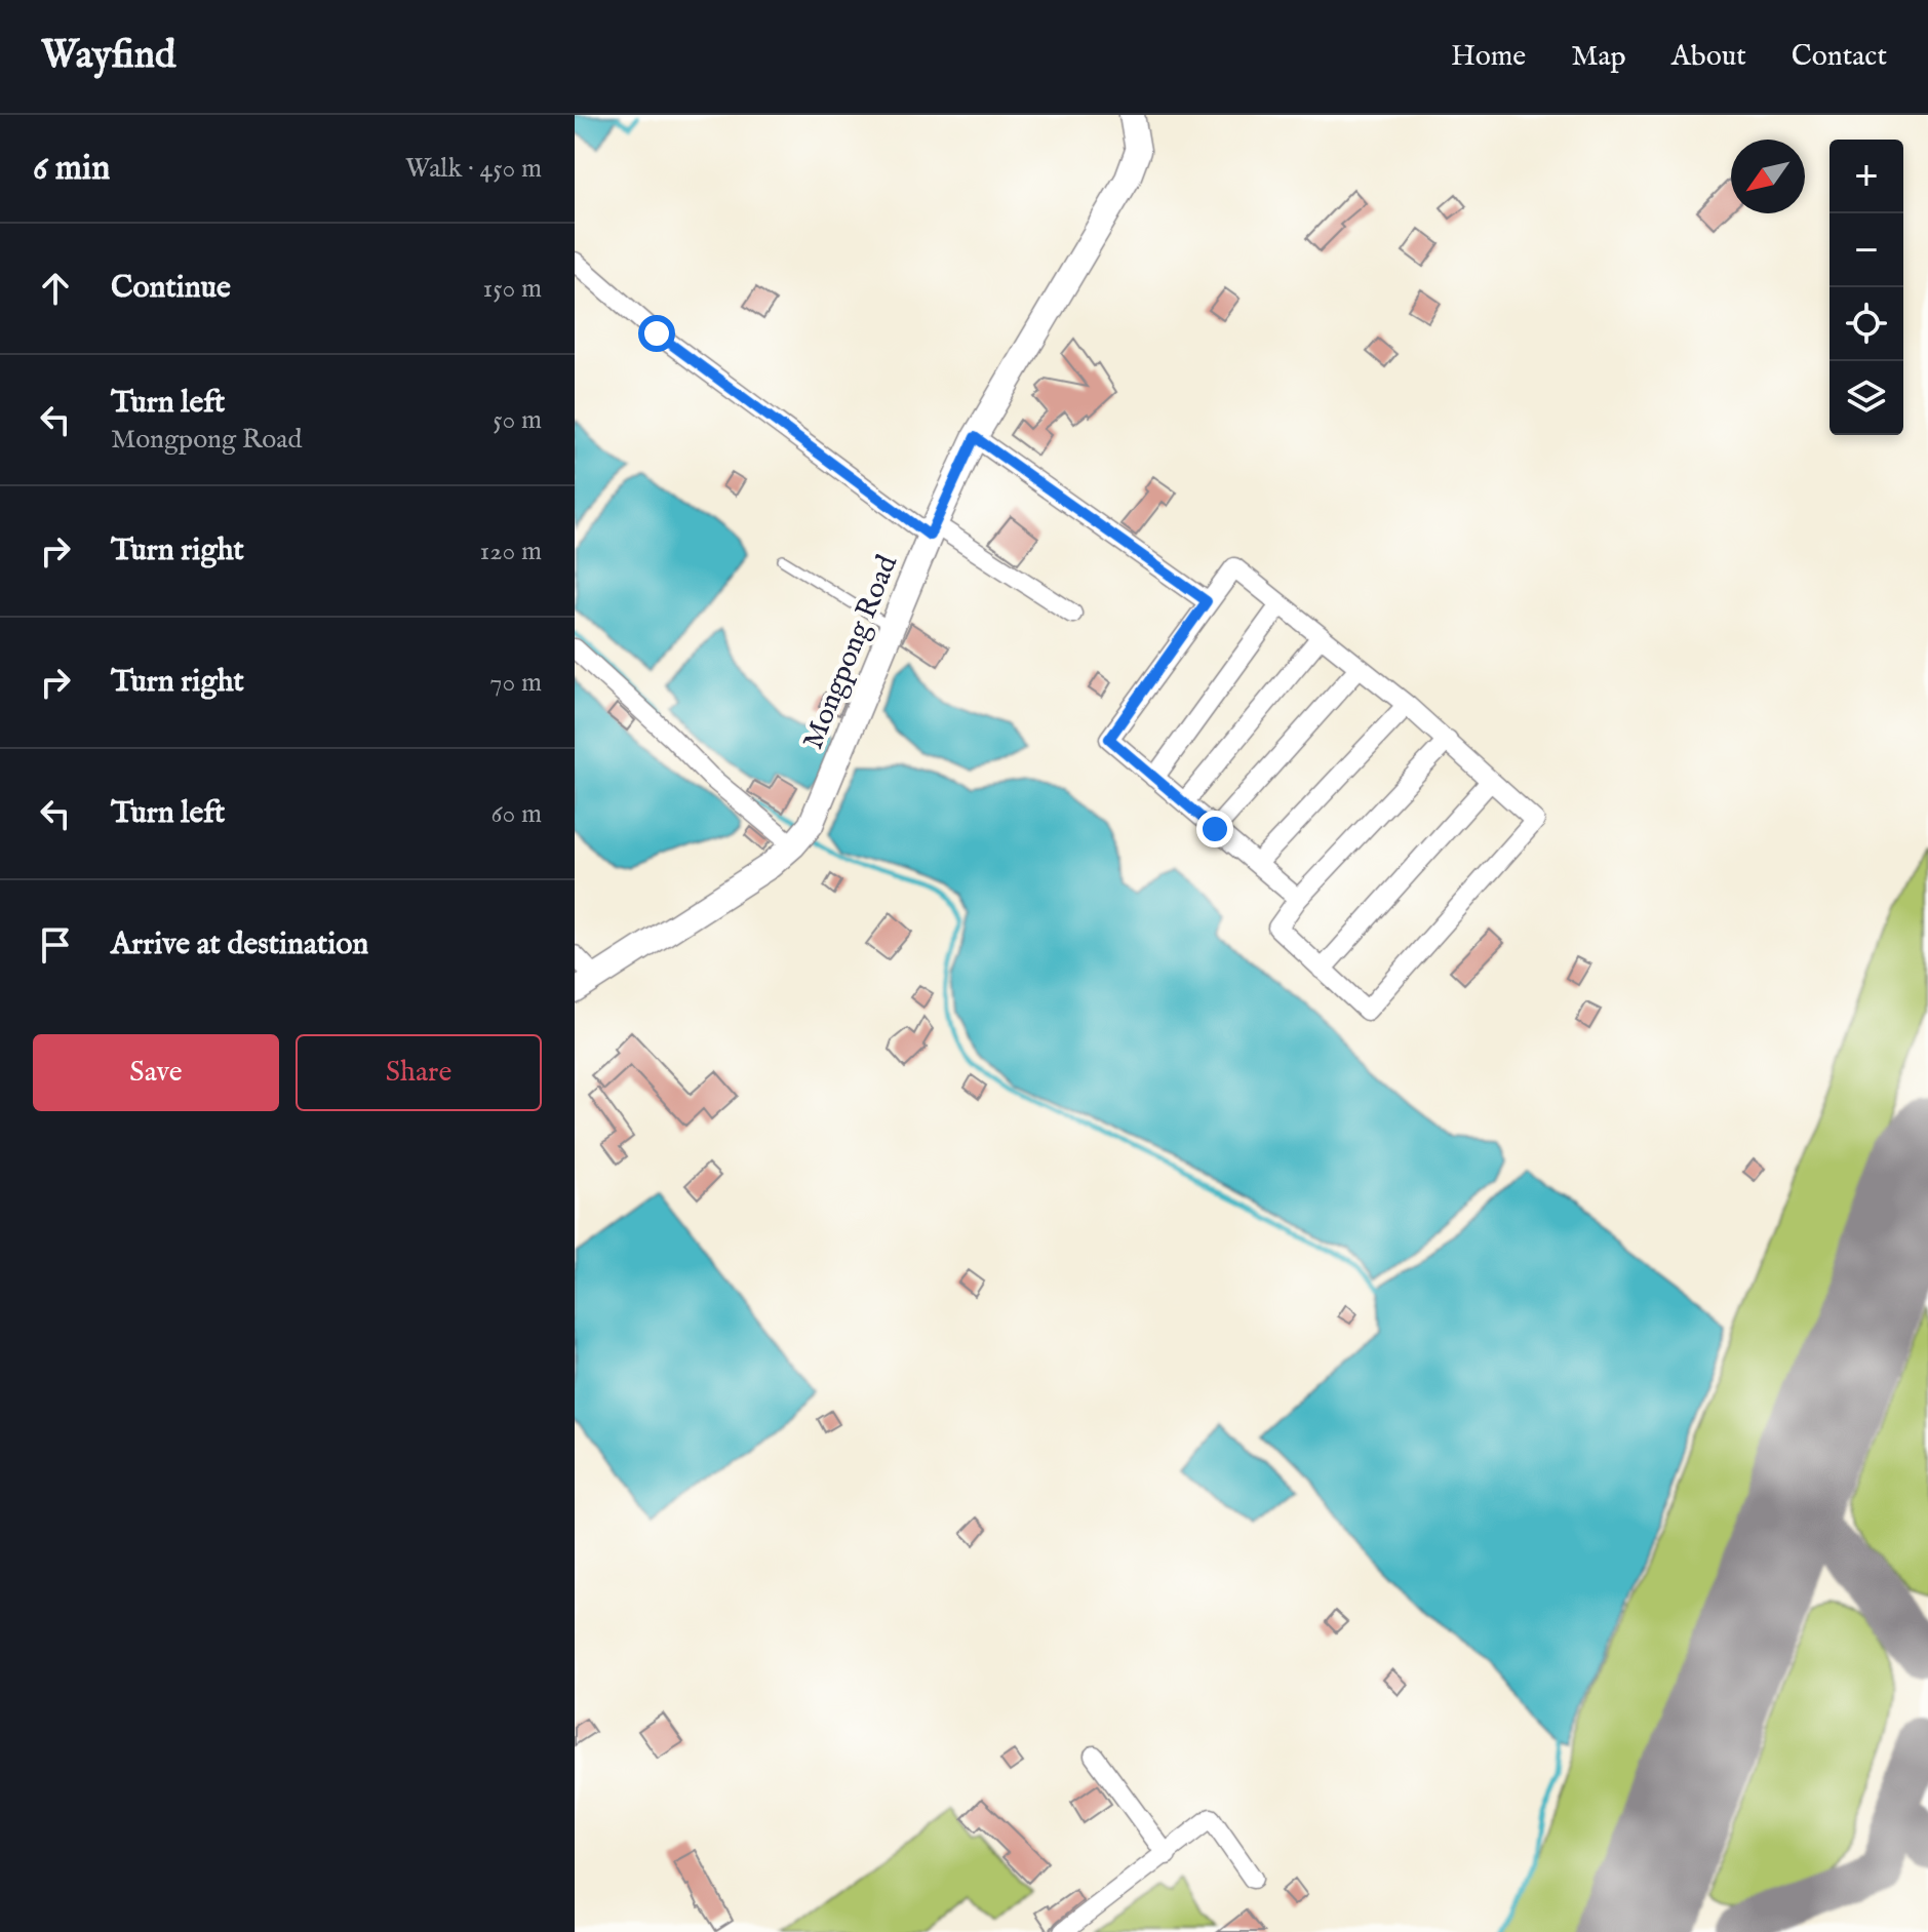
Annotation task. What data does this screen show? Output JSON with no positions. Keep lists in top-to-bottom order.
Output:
{
  "streets": {
    "main road": ["Mongpong Road"]
  },
  "north": "bottom left",
  "page": {
    "header": "Wayfind",
    "nav": [
      "Home",
      "Map",
      "About",
      "Contact"
    ],
    "heading": ["6 min", "Walk · 450 m"],
    "map_buttons": ["+", "−"],
    "list": [
      ["Continue", "150 m"],
      ["Turn left", "Mongpong Road", "50 m"],
      ["Turn right", "120 m"],
      ["Turn right", "70 m"],
      ["Turn left", "60 m"],
      "Arrive at destination"
    ],
    "buttons": ["Save", "Share"]
  }
}
